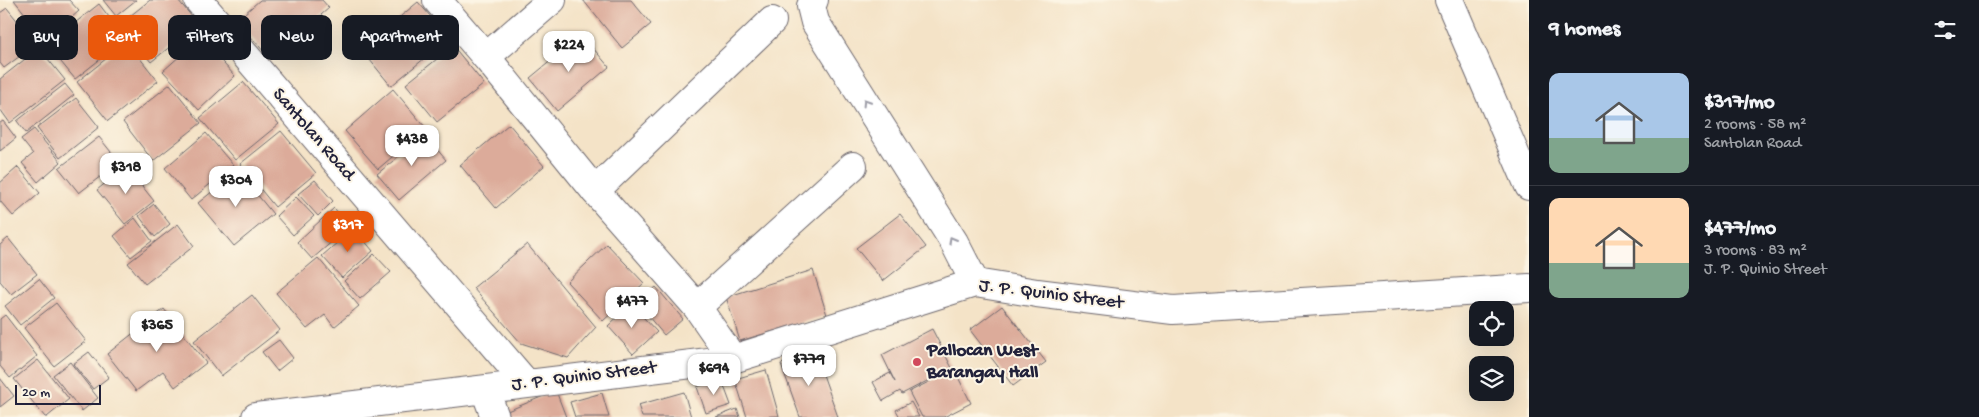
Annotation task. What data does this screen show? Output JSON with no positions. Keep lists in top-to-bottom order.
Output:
{
  "streets": {
    "street": ["Santolan Road", "J. P. Quinio Street"]
  },
  "crossings": [
    ["Santolan Road", "J. P. Quinio Street"]
  ],
  "places": ["Pallocan West Barangay Hall"],
  "scale_bar": "20 m",
  "page": {
    "heading": "9 homes",
    "chip": [
      "Buy",
      "Rent",
      "Filters",
      "New",
      "Apartment"
    ],
    "price": [
      "$224",
      "$438",
      "$318",
      "$304",
      "$317",
      "$477",
      "$365",
      "$779",
      "$694"
    ],
    "list": [
      {
        "name": "$317/mo",
        "note": "2 rooms · 58 m² · Santolan Road"
      },
      {
        "name": "$477/mo",
        "note": "3 rooms · 83 m² · J. P. Quinio Street"
      }
    ],
    "scale": "20 m"
  }
}
